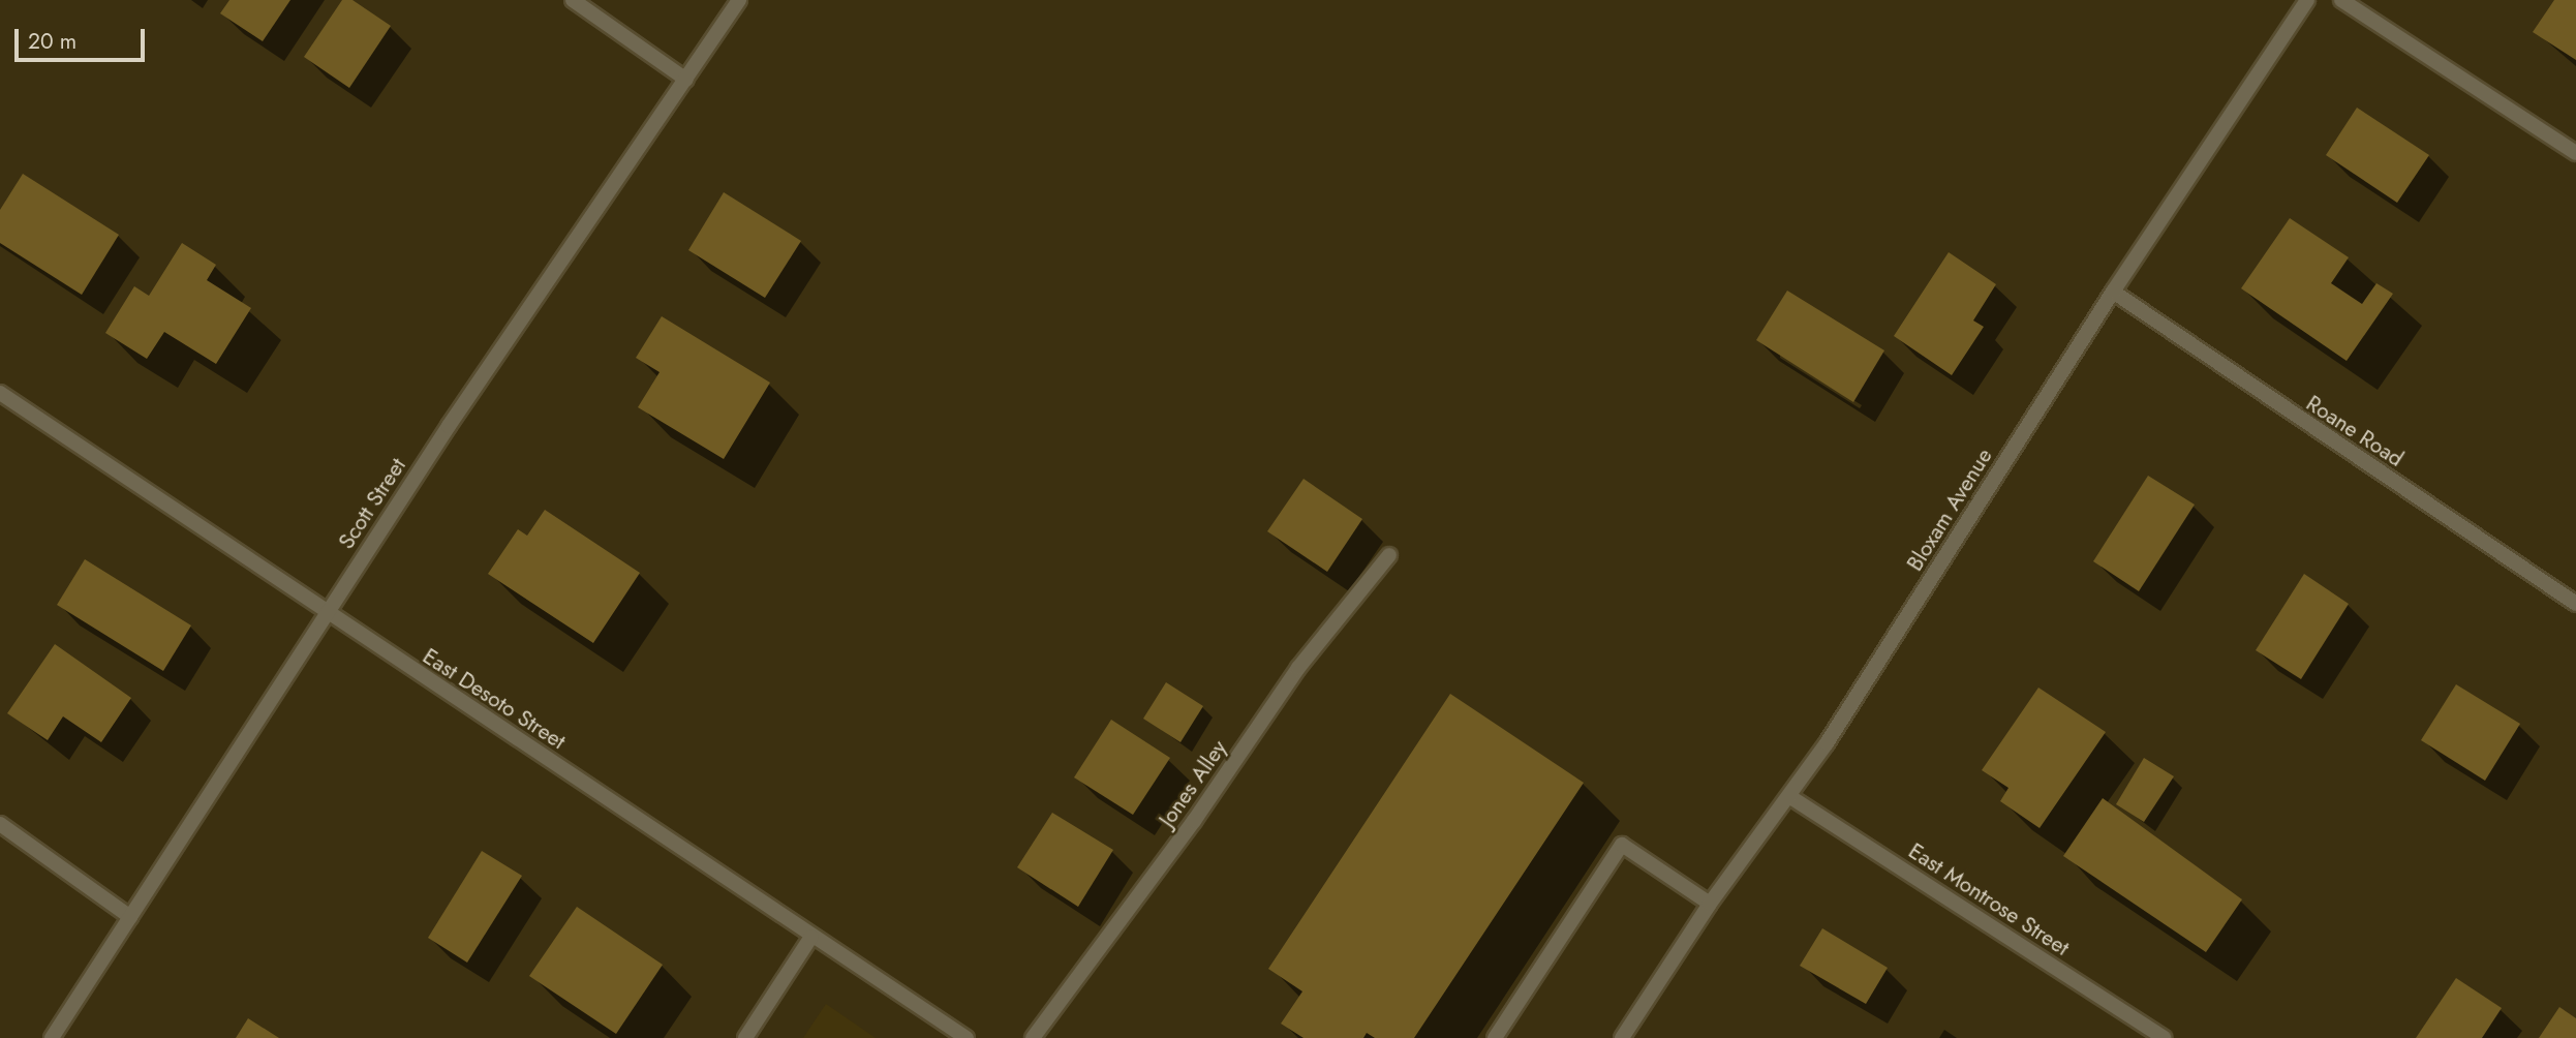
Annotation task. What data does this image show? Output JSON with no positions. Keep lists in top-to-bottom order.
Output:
{
  "streets": {
    "street": [
      "Roane Road",
      "Scott Street",
      "Bloxam Avenue",
      "East Desoto Street",
      "Jones Alley",
      "East Montrose Street"
    ]
  },
  "crossings": [
    ["Roane Road", "Bloxam Avenue"],
    ["Scott Street", "East Desoto Street"],
    ["Bloxam Avenue", "East Montrose Street"]
  ],
  "scale_bar": "20 m"
}
